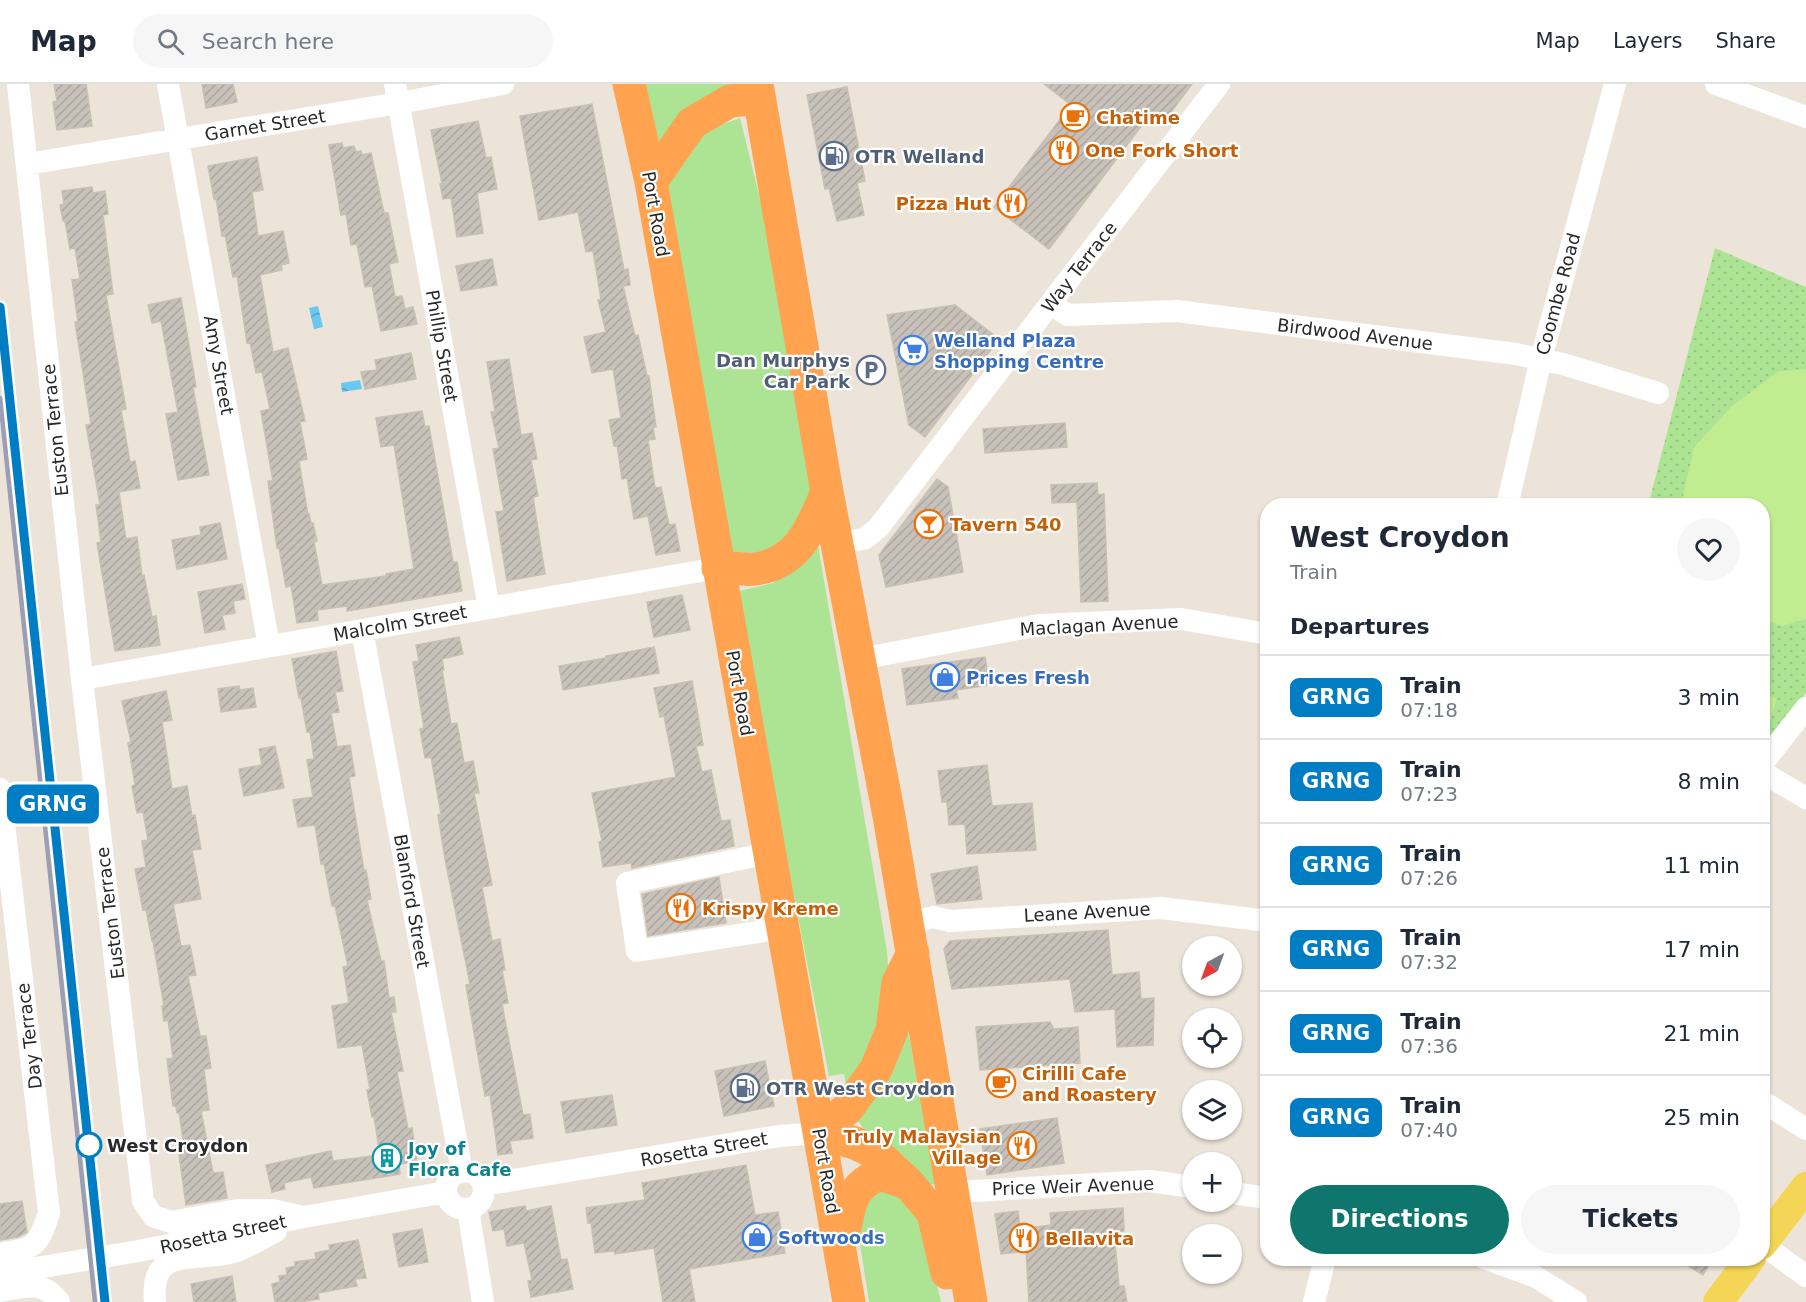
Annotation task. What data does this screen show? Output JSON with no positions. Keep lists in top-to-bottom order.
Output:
{
  "streets": {
    "highway": ["Port Road"],
    "street": [
      "Garnet Street",
      "Way Terrace",
      "Coombe Road",
      "Birdwood Avenue",
      "Phillip Street",
      "Amy Street",
      "Euston Terrace",
      "Malcolm Street",
      "Maclagan Avenue",
      "Blanford Street",
      "Leane Avenue",
      "Day Terrace",
      "Rosetta Street",
      "Price Weir Avenue"
    ]
  },
  "crossings": [
    ["Garnet Street", "Phillip Street"],
    ["Garnet Street", "Amy Street"],
    ["Garnet Street", "Euston Terrace"],
    ["Port Road", "Malcolm Street"],
    ["Port Road", "Rosetta Street"],
    ["Way Terrace", "Birdwood Avenue"],
    ["Coombe Road", "Birdwood Avenue"],
    ["Phillip Street", "Malcolm Street"],
    ["Amy Street", "Malcolm Street"],
    ["Euston Terrace", "Malcolm Street"],
    ["Euston Terrace", "Rosetta Street"],
    ["Malcolm Street", "Blanford Street"],
    ["Blanford Street", "Rosetta Street"]
  ],
  "places": {
    "cafe": ["Chatime", "Cirilli Cafe and Roastery"],
    "restaurant": [
      "One Fork Short",
      "Pizza Hut",
      "Krispy Kreme",
      "Truly Malaysian Village",
      "Bellavita"
    ],
    "fuel station": ["OTR Welland", "OTR West Croydon"],
    "supermarket": ["Welland Plaza Shopping Centre"],
    "parking": ["Dan Murphys Car Park"],
    "bar": ["Tavern 540"],
    "shop": ["Prices Fresh", "Softwoods"],
    "other": ["West Croydon"],
    "building": ["Joy of Flora Cafe"]
  },
  "north": "bottom left",
  "page": {
    "header": "Map",
    "search": "Search here",
    "nav": ["Map", "Layers", "Share"],
    "on_map": "GRNG",
    "heading": [
      ["West Croydon", "Train"],
      "Departures"
    ],
    "list": [
      {
        "mark": "GRNG",
        "name": "Train",
        "note": "07:18",
        "value": "3 min"
      },
      {
        "mark": "GRNG",
        "name": "Train",
        "note": "07:23",
        "value": "8 min"
      },
      {
        "mark": "GRNG",
        "name": "Train",
        "note": "07:26",
        "value": "11 min"
      },
      {
        "mark": "GRNG",
        "name": "Train",
        "note": "07:32",
        "value": "17 min"
      },
      {
        "mark": "GRNG",
        "name": "Train",
        "note": "07:36",
        "value": "21 min"
      },
      {
        "mark": "GRNG",
        "name": "Train",
        "note": "07:40",
        "value": "25 min"
      }
    ],
    "map_buttons": ["+", "−"],
    "buttons": ["Directions", "Tickets"]
  }
}
